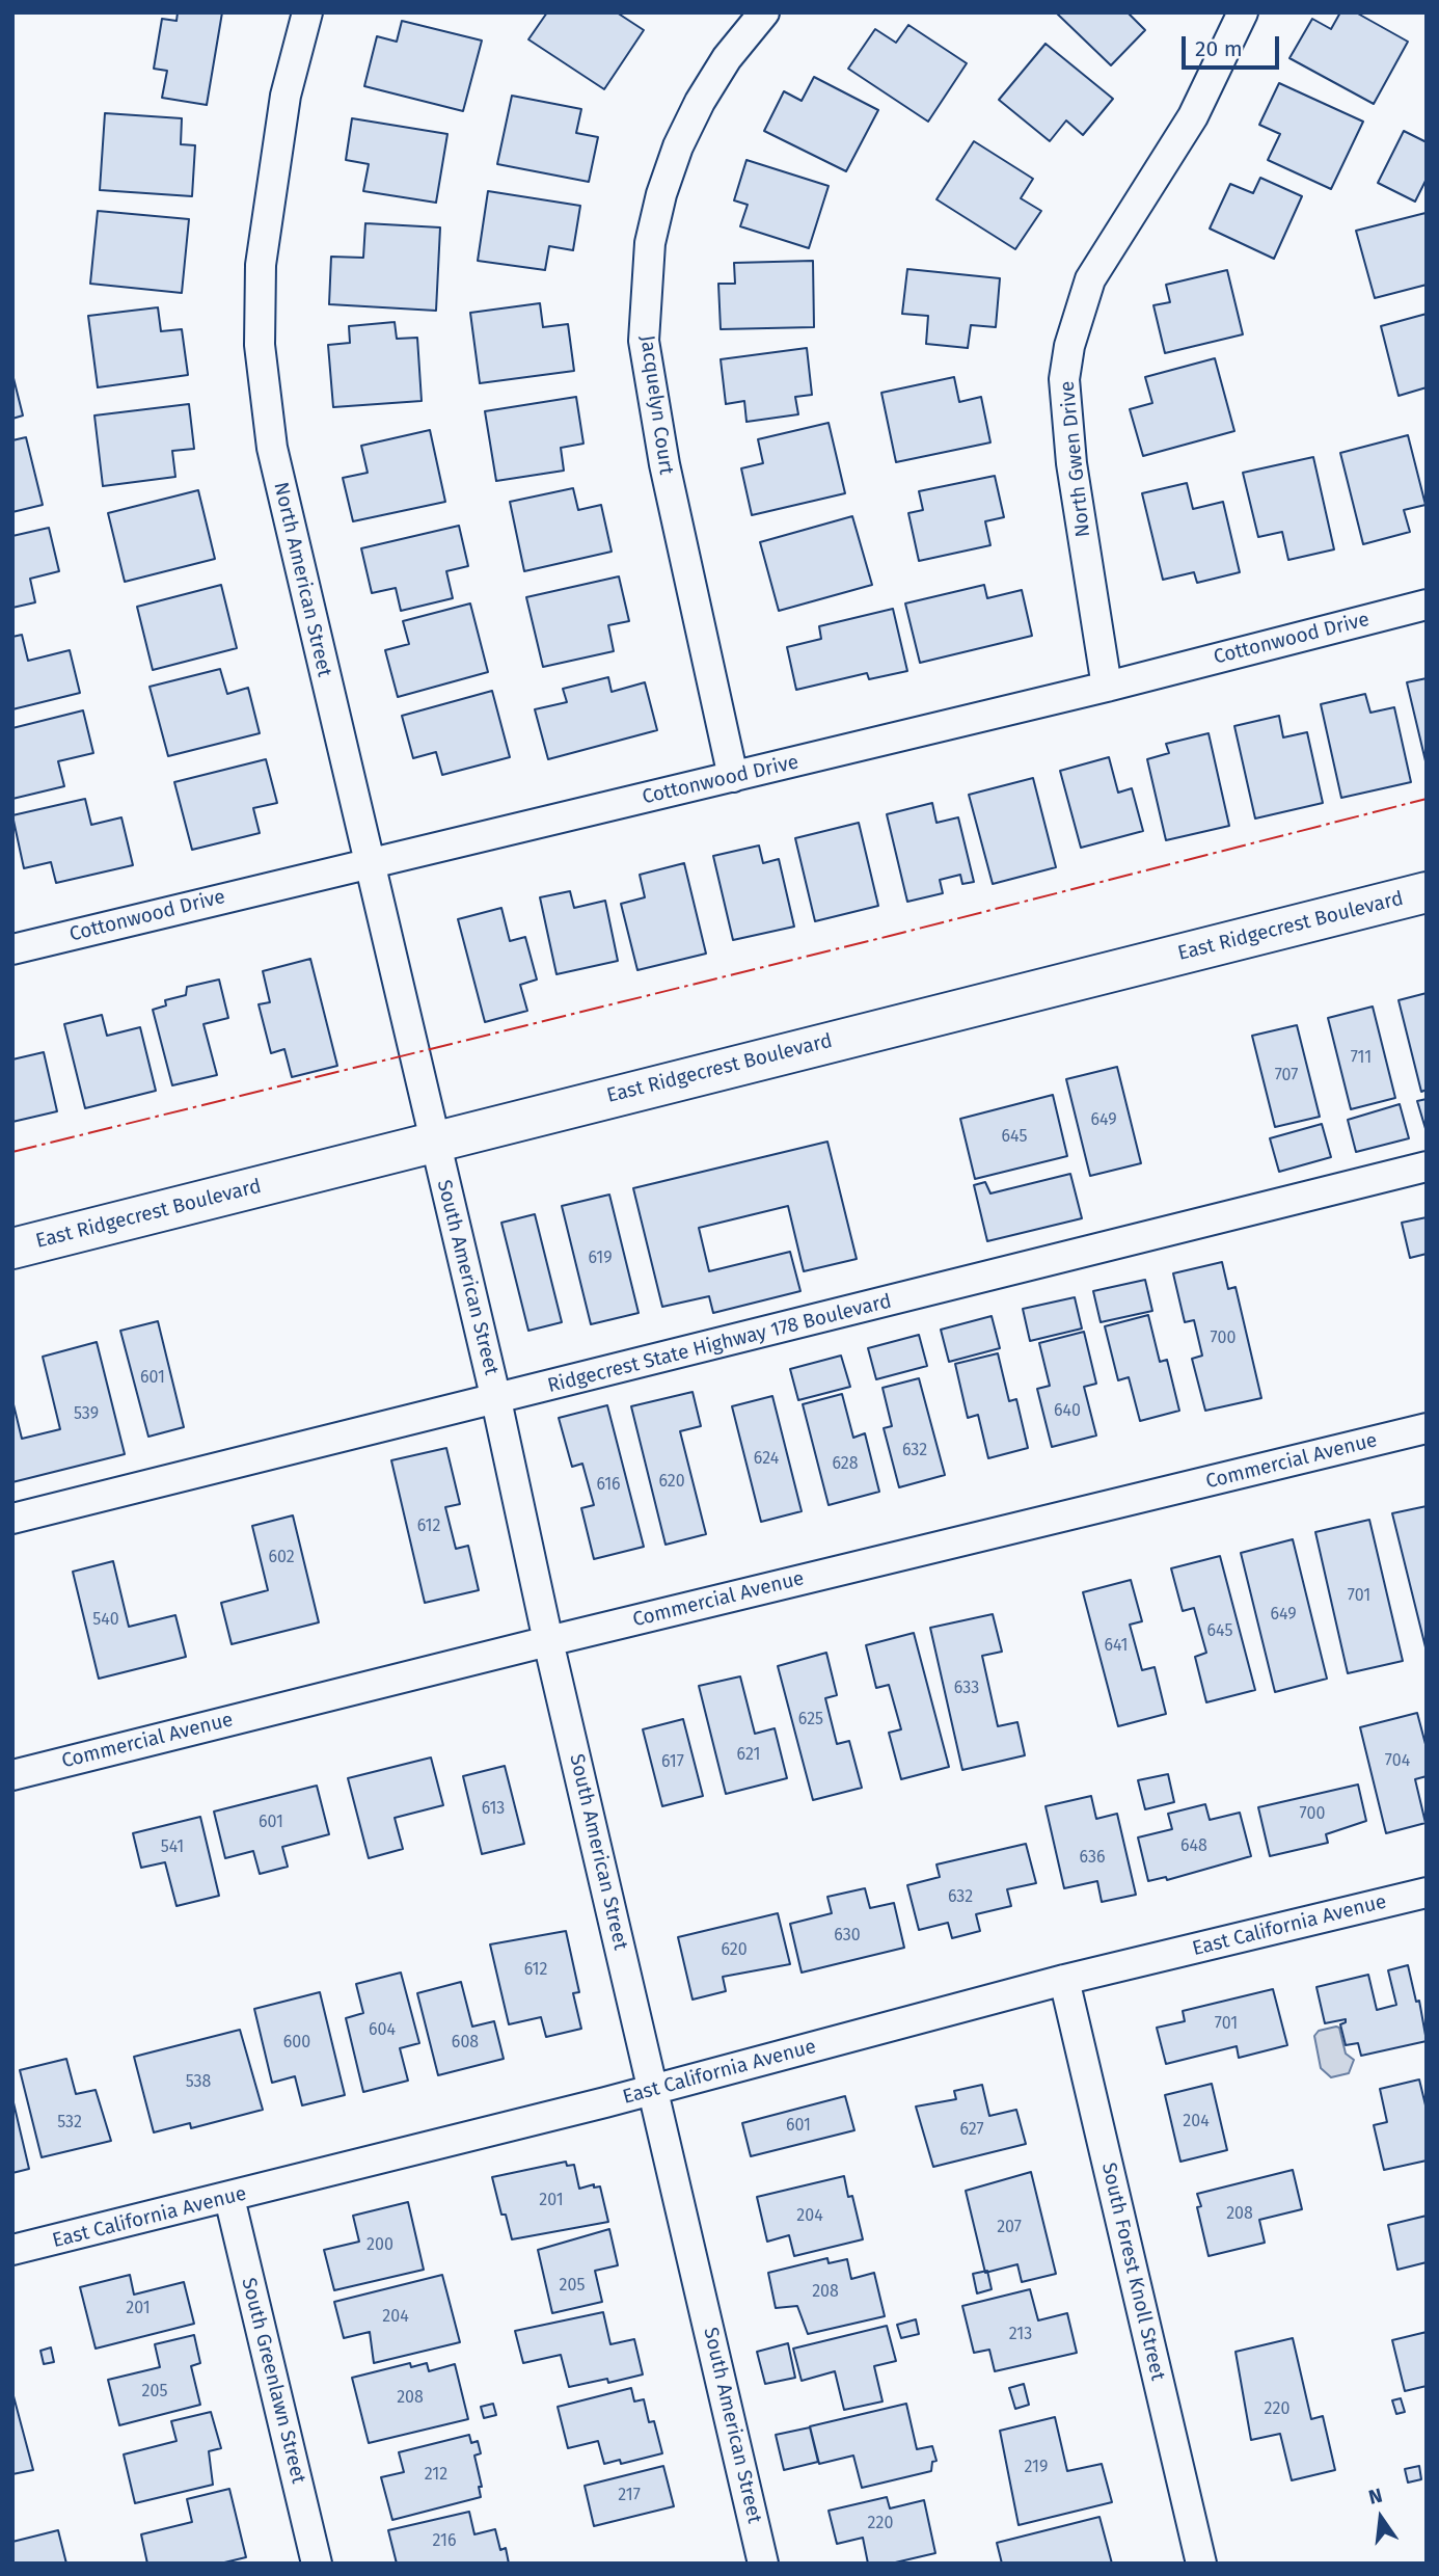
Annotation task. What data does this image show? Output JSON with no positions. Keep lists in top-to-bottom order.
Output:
{
  "streets": {
    "main road": ["East Ridgecrest Boulevard"],
    "street": [
      "Jacquelyn Court",
      "North Gwen Drive",
      "North American Street",
      "Cottonwood Drive",
      "South American Street",
      "Ridgecrest State Highway 178 Boulevard",
      "Commercial Avenue",
      "East California Avenue",
      "South Forest Knoll Street",
      "South Greenlawn Street"
    ]
  },
  "crossings": [
    ["Jacquelyn Court", "Cottonwood Drive"],
    ["North Gwen Drive", "Cottonwood Drive"],
    ["North American Street", "Cottonwood Drive"],
    ["North American Street", "East Ridgecrest Boulevard"],
    ["North American Street", "South American Street"],
    ["East Ridgecrest Boulevard", "South American Street"],
    ["South American Street", "Ridgecrest State Highway 178 Boulevard"],
    ["South American Street", "Commercial Avenue"],
    ["South American Street", "East California Avenue"],
    ["East California Avenue", "South Forest Knoll Street"],
    ["East California Avenue", "South Greenlawn Street"]
  ],
  "house_numbers": [
    "711",
    "707",
    "649",
    "645",
    "619",
    "700",
    "601",
    "640",
    "539",
    "632",
    "624",
    "628",
    "620",
    "616",
    "612",
    "602",
    "701",
    "649",
    "540",
    "645",
    "641",
    "633",
    "625",
    "621",
    "704",
    "617",
    "613",
    "700",
    "601",
    "648",
    "541",
    "636",
    "632",
    "630",
    "620",
    "612",
    "701",
    "604",
    "600",
    "608",
    "538",
    "204",
    "532",
    "601",
    "627",
    "201",
    "208",
    "204",
    "207",
    "200",
    "205",
    "208",
    "201",
    "204",
    "213",
    "205",
    "208",
    "220",
    "219",
    "212",
    "217",
    "220",
    "216"
  ],
  "scale_bar": "20 m",
  "north": "top"
}
